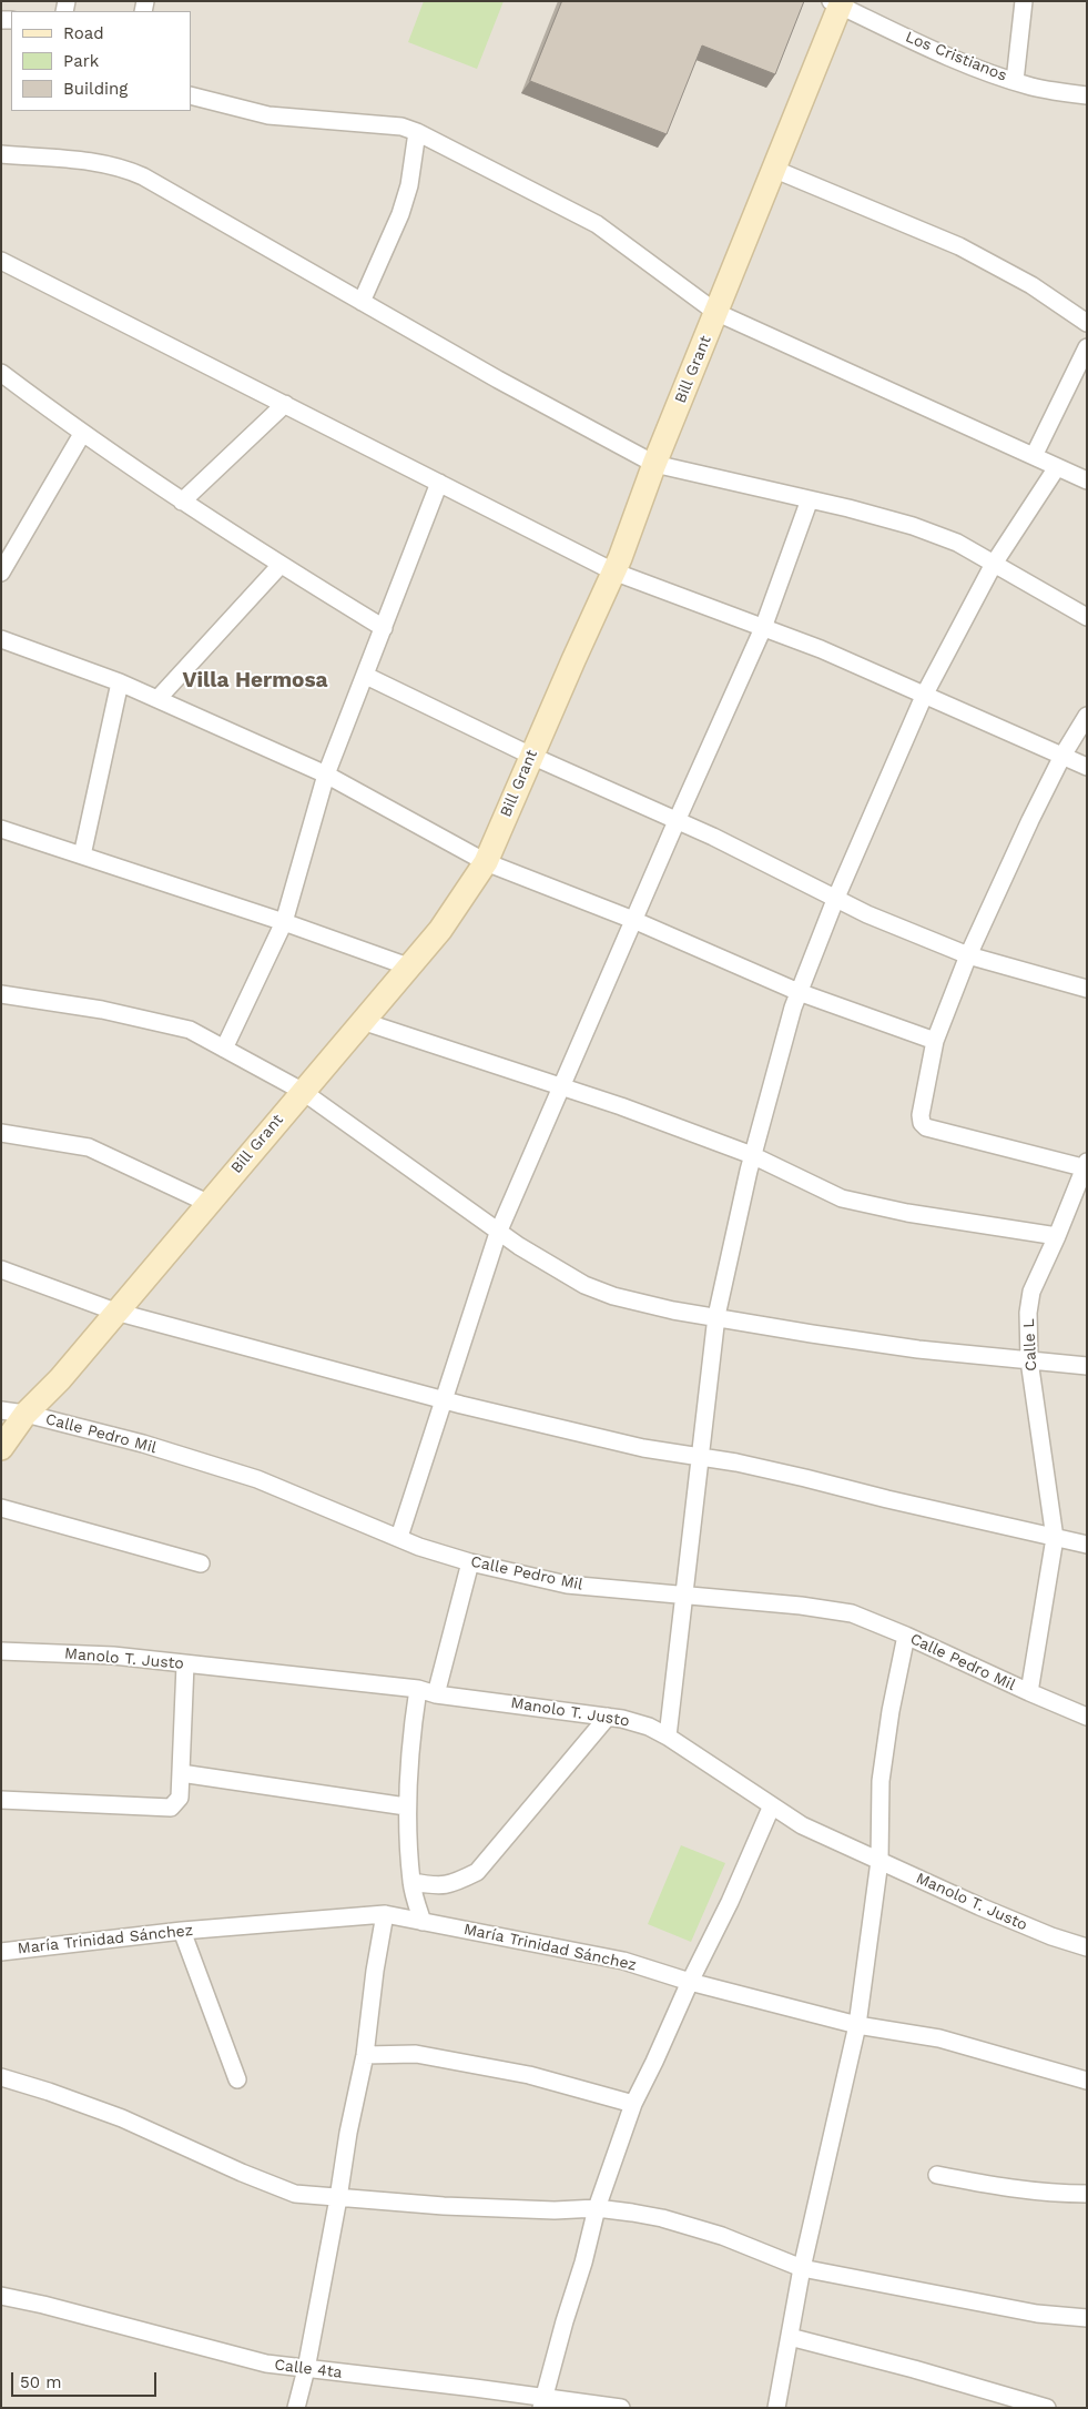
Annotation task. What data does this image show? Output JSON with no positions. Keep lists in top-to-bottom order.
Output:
{
  "streets": {
    "street": [
      "Los Cristianos",
      "Bill Grant",
      "Calle L",
      "Calle Pedro Mil",
      "Manolo T. Justo",
      "María Trinidad Sánchez",
      "Calle 4ta"
    ]
  },
  "crossings": [
    ["Los Cristianos", "Bill Grant"],
    ["Bill Grant", "Calle Pedro Mil"],
    ["Calle L", "Calle Pedro Mil"]
  ],
  "districts": ["Villa Hermosa"],
  "legend": ["Road", "Park", "Building"],
  "scale_bar": "50 m"
}
